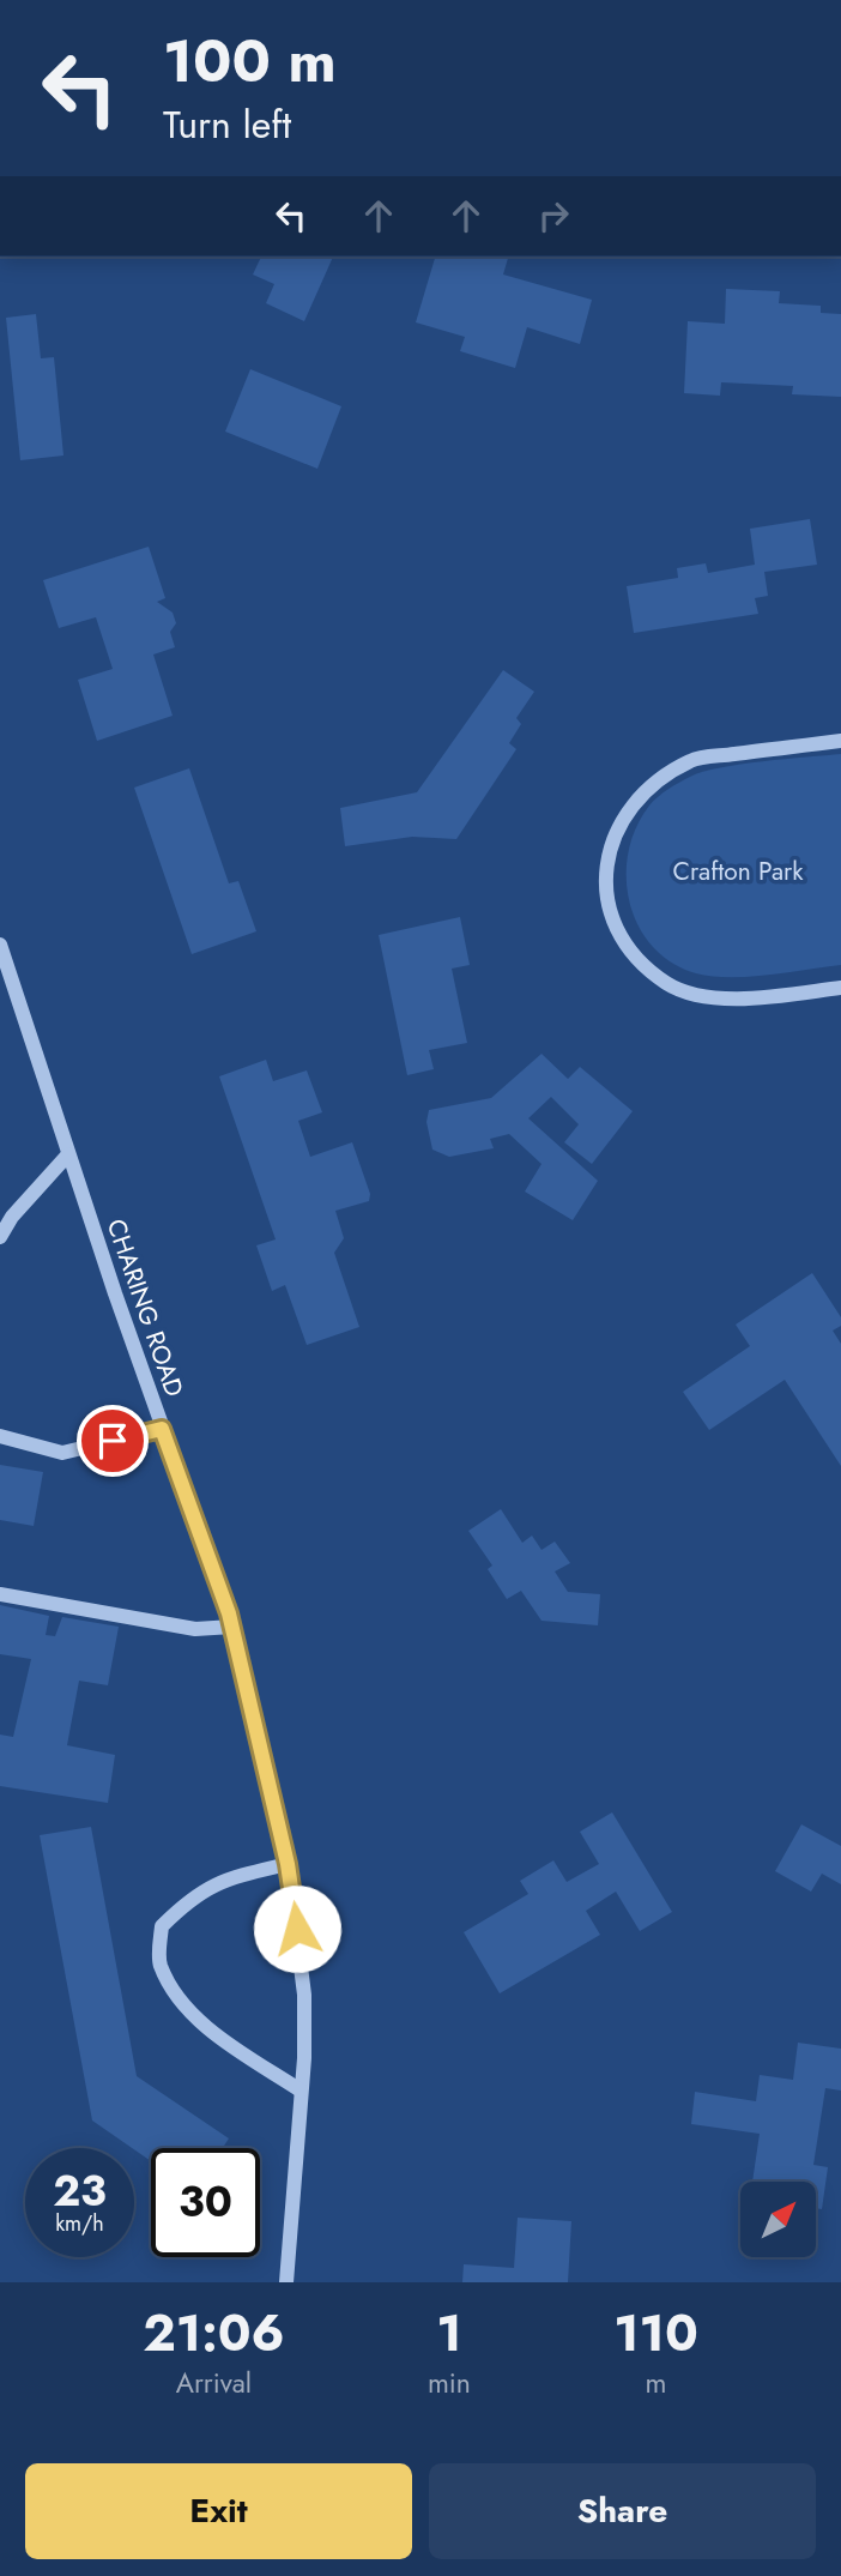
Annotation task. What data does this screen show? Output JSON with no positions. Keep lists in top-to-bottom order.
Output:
{
  "streets": {
    "street": ["CHARING ROAD"]
  },
  "parks": ["Crafton Park"],
  "north": "top right",
  "page": {
    "turn": ["100 m", "Turn left"],
    "speed": "23 km/h",
    "limit": "30",
    "eta": [
      "21:06",
      "Arrival",
      "1",
      "min",
      "110",
      "m"
    ],
    "buttons": ["Exit", "Share"]
  }
}
